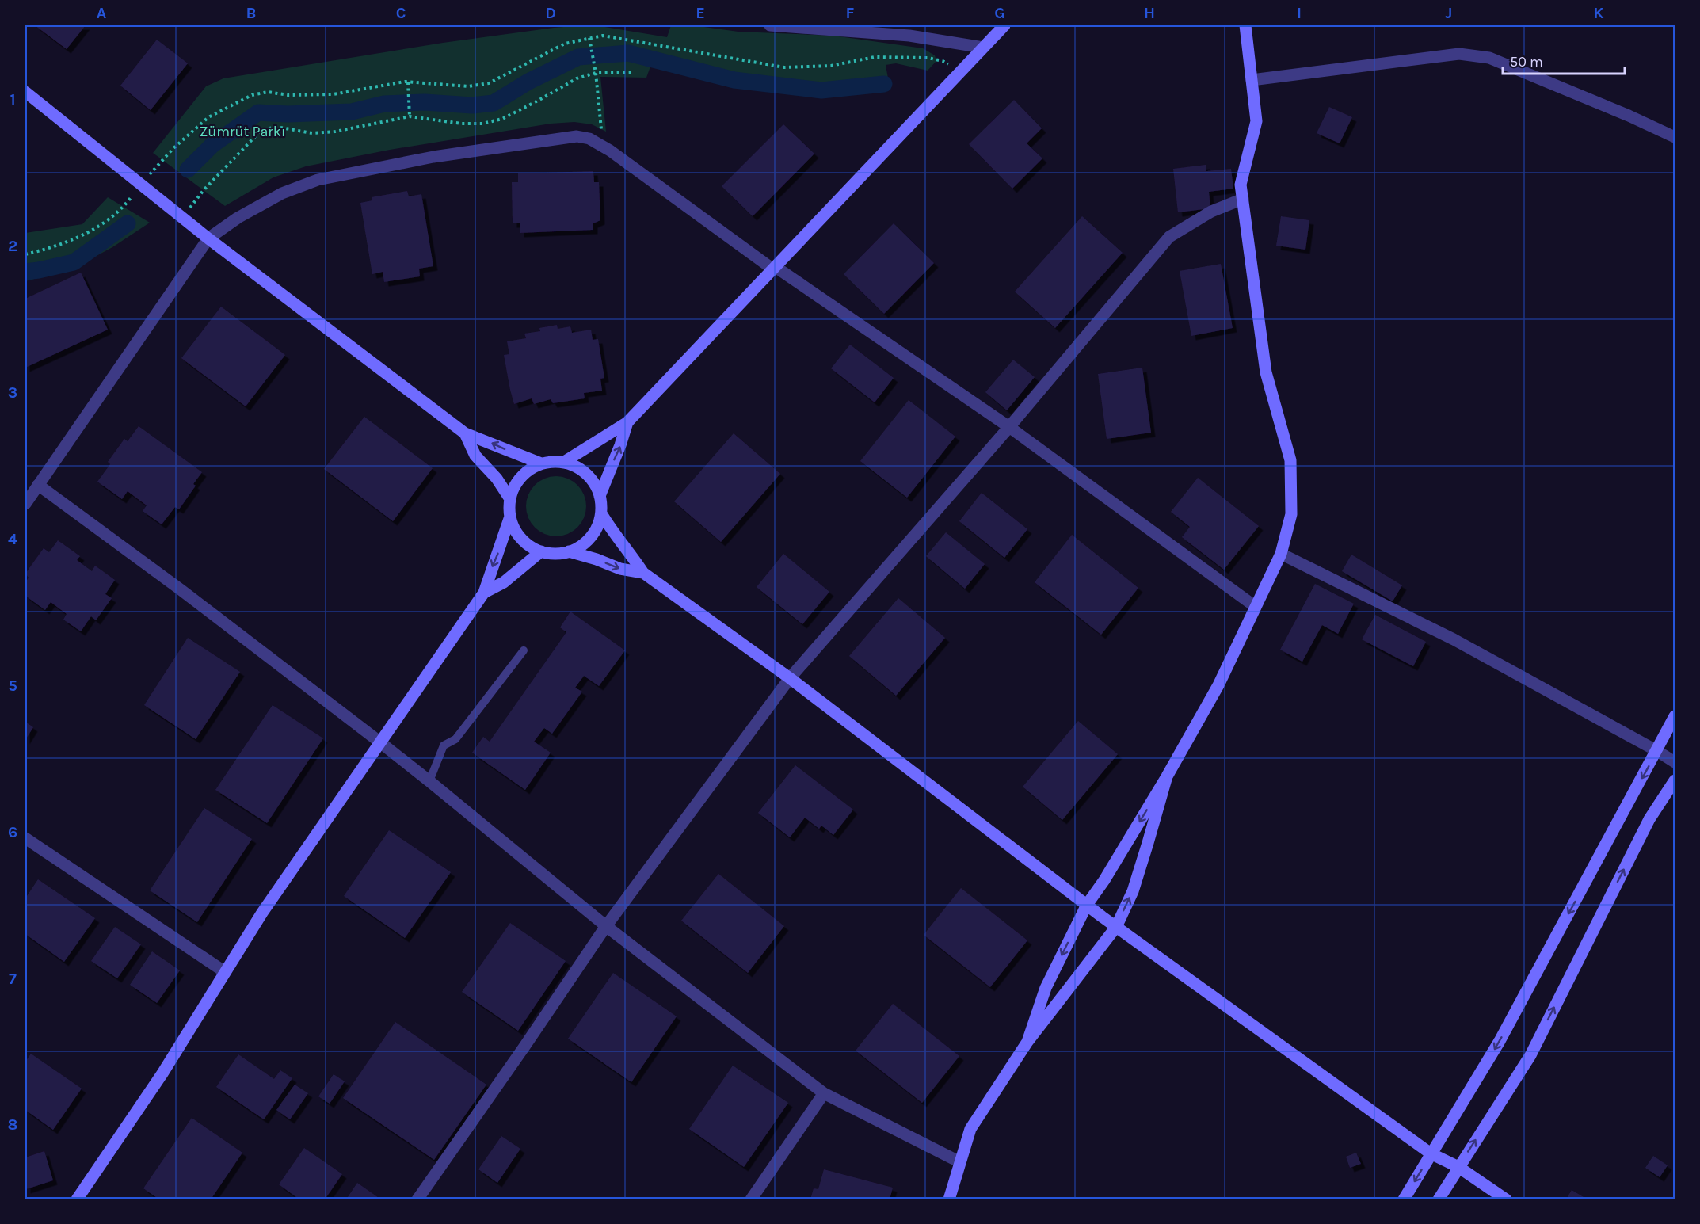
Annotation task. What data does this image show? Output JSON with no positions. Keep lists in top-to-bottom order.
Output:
{
  "parks": ["Zümrüt Parkı"],
  "scale_bar": "50 m",
  "grid": {
    "columns": [
      "A",
      "B",
      "C",
      "D",
      "E",
      "F",
      "G",
      "H",
      "I",
      "J",
      "K"
    ],
    "rows": [
      "1",
      "2",
      "3",
      "4",
      "5",
      "6",
      "7",
      "8"
    ]
  }
}
